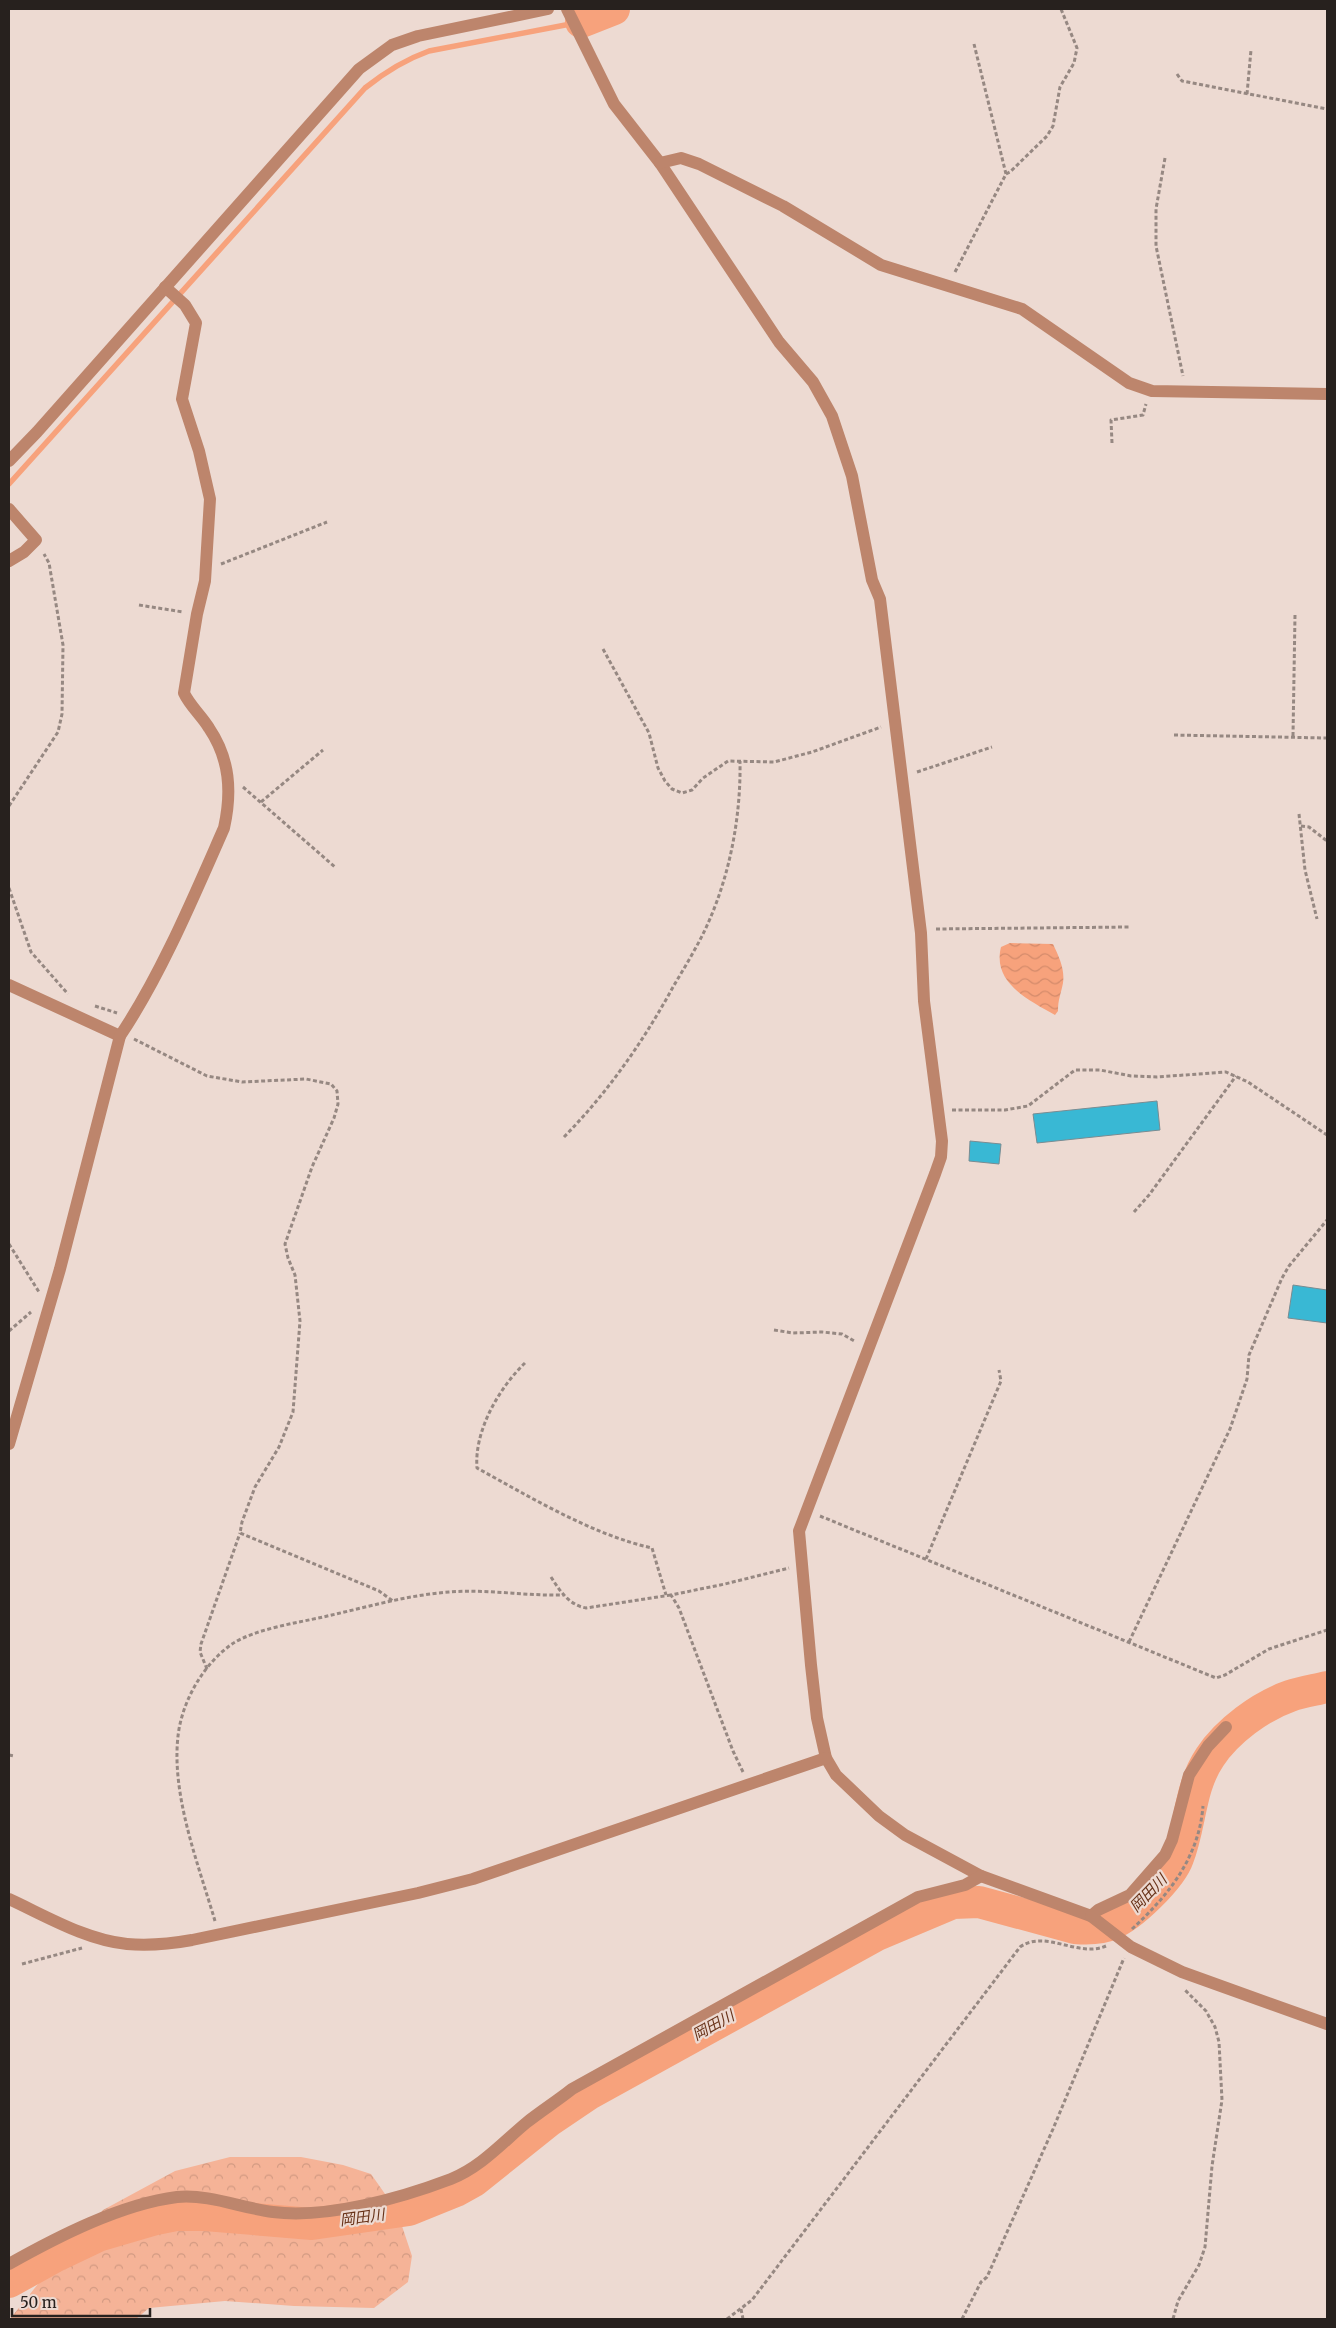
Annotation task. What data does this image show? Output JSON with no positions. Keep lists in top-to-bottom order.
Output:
{
  "water": ["岡田川"],
  "scale_bar": "50 m"
}
